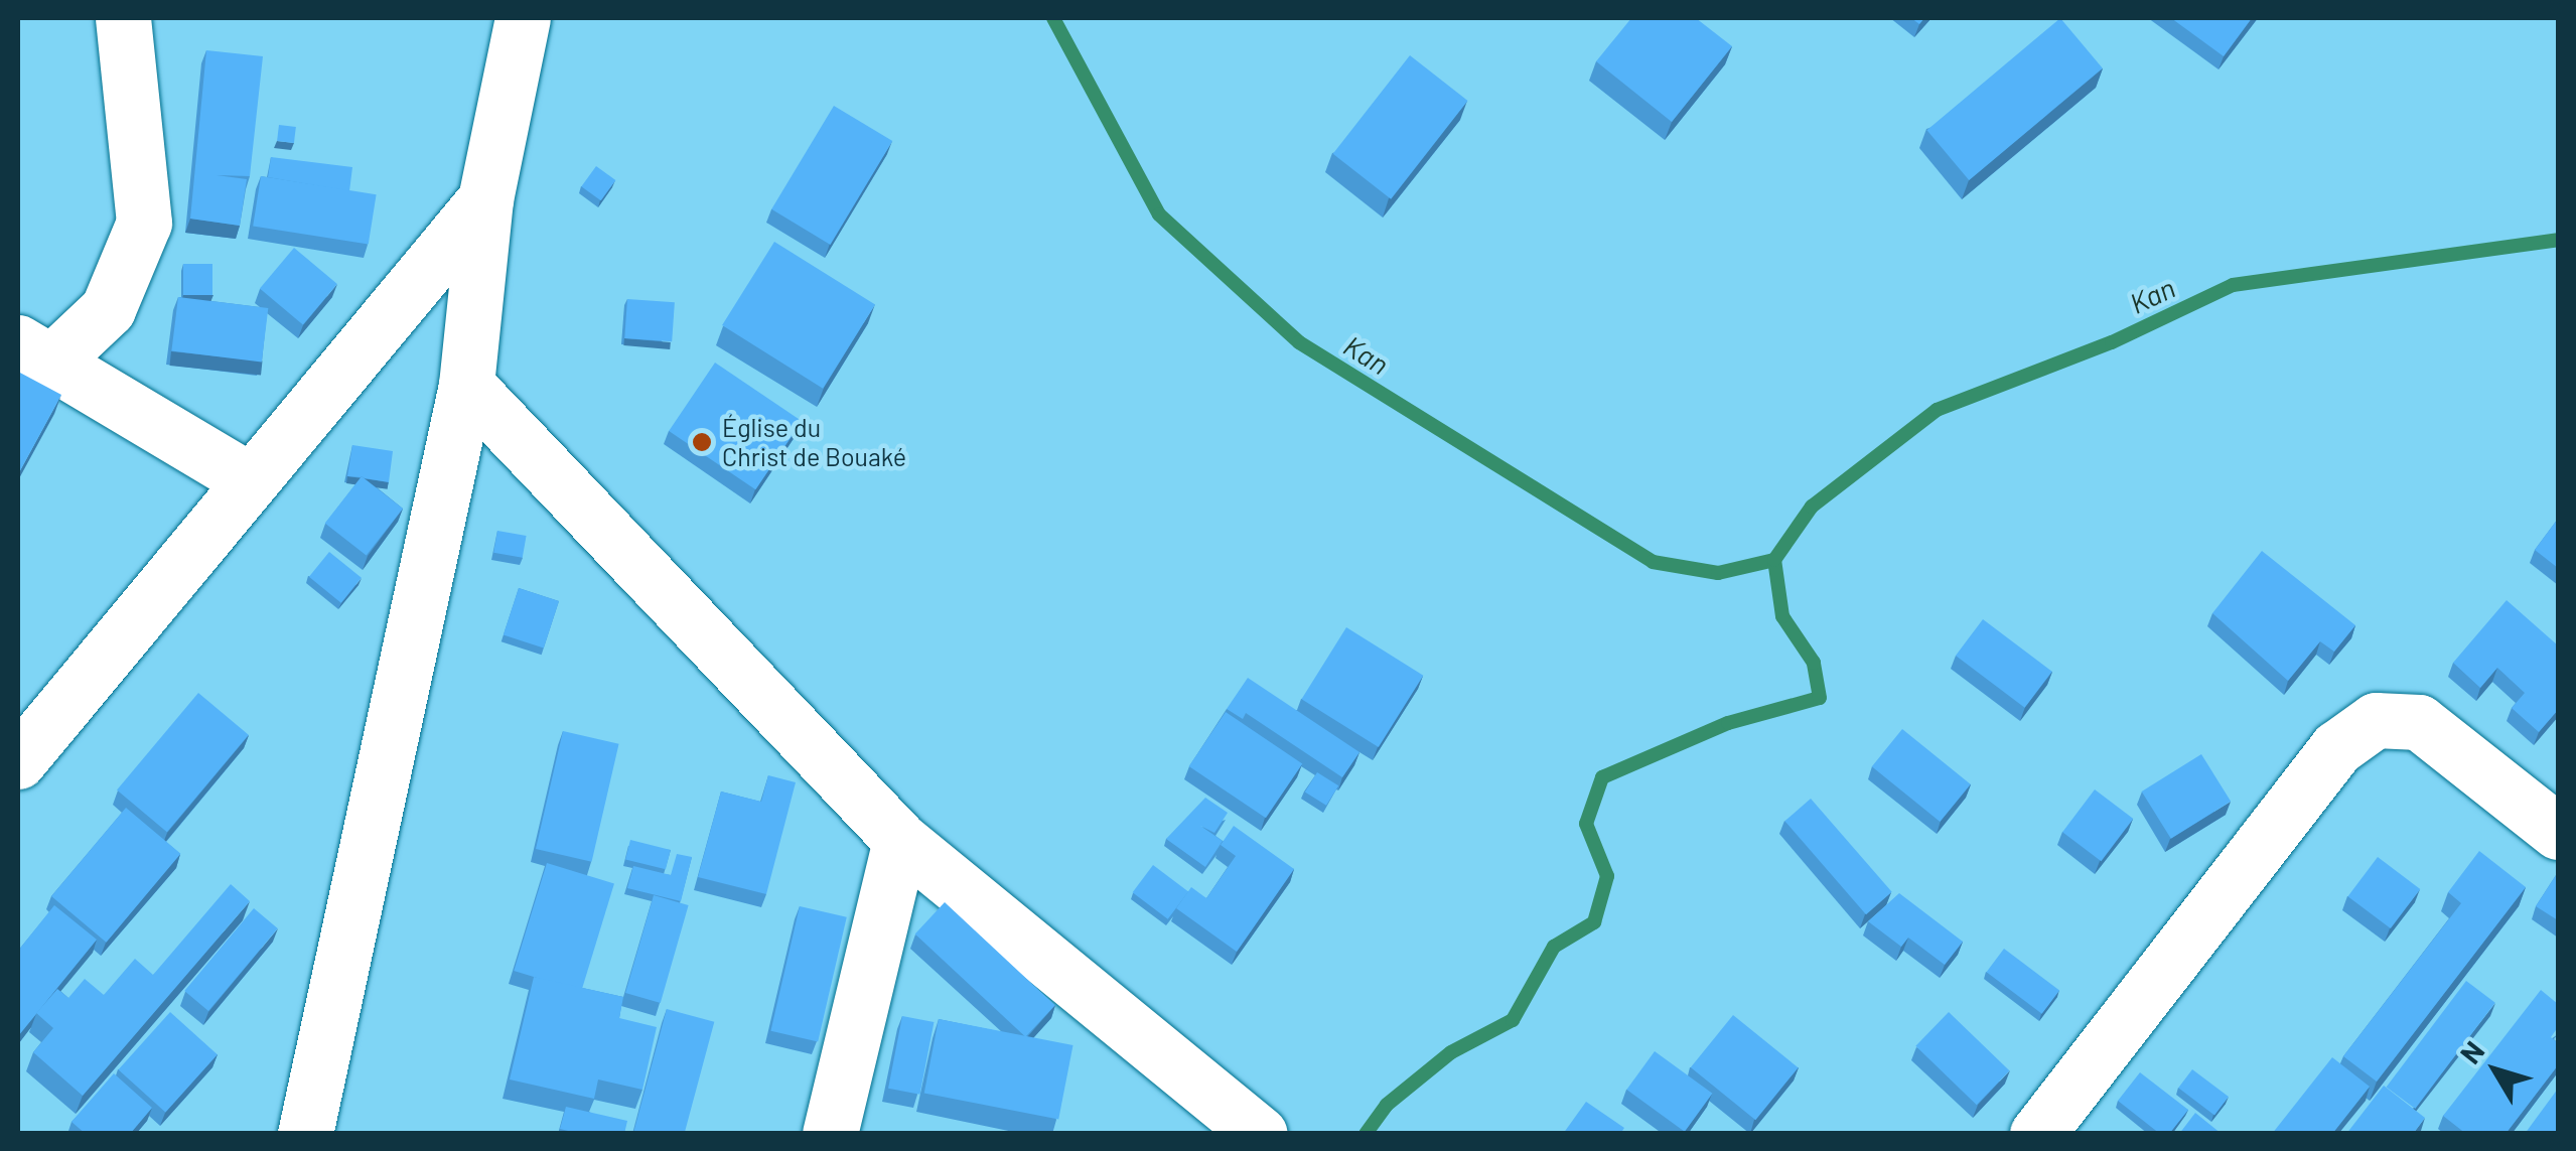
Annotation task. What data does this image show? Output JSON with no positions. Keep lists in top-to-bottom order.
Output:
{
  "water": ["Kan"],
  "places": ["Église du Christ de Bouaké"],
  "north": "top left"
}
